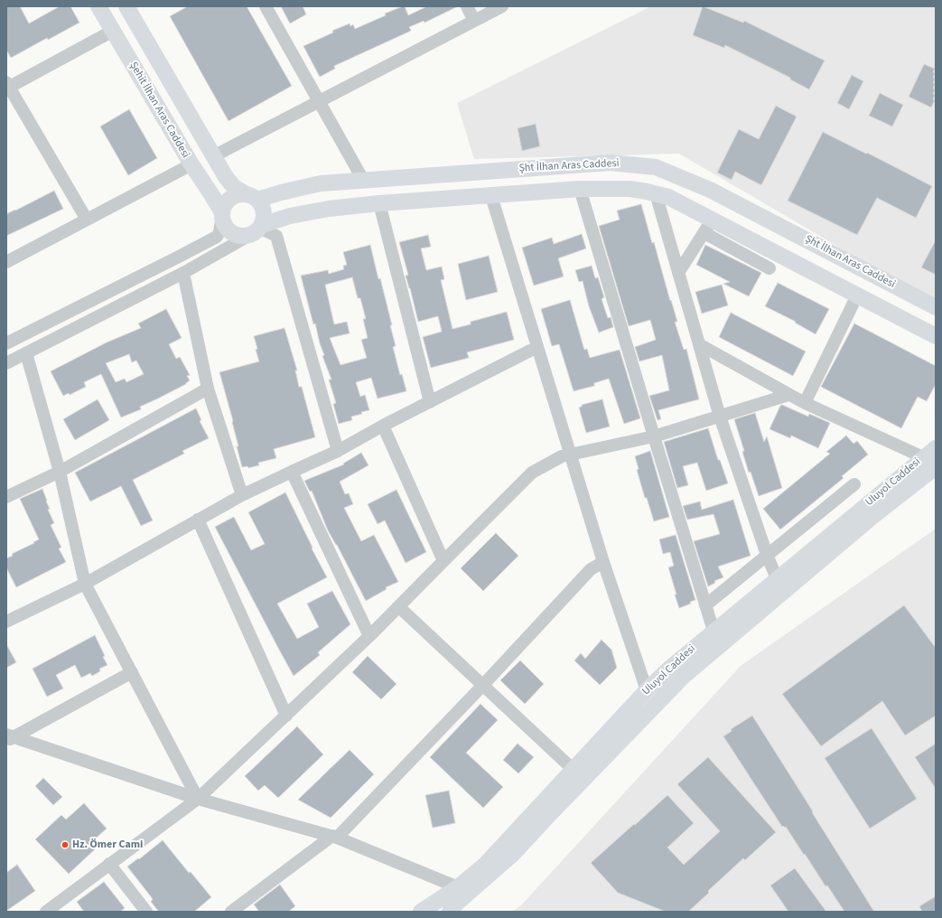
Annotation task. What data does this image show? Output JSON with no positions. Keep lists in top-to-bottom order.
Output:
{
  "streets": {
    "main road": ["Şehit İlhan Aras Caddesi", "Şht İlhan Aras Caddesi", "Uluyol Caddesi"]
  },
  "crossings": [
    ["Şehit İlhan Aras Caddesi", "Şht İlhan Aras Caddesi"]
  ],
  "places": ["Hz. Ömer Cami"]
}
